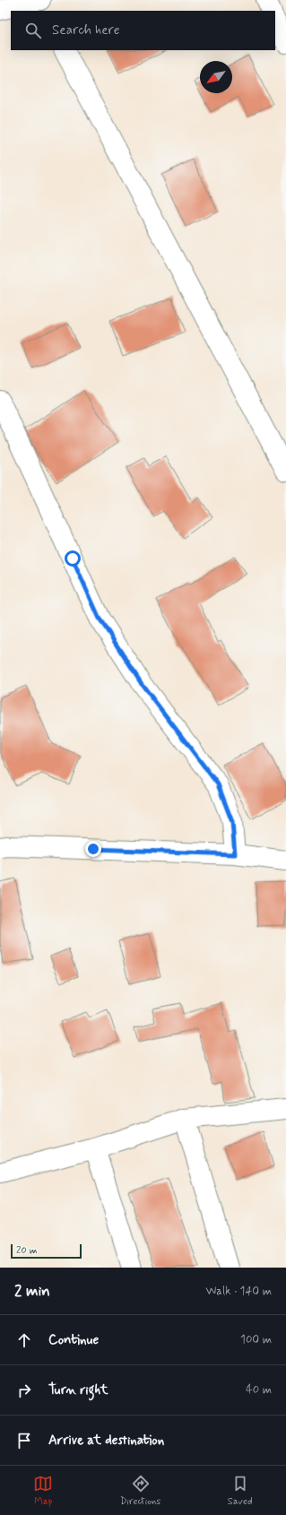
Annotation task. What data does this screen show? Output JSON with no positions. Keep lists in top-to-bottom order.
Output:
{
  "scale_bar": "20 m",
  "north": "bottom left",
  "page": {
    "search": "Search here",
    "scale": "20 m",
    "heading": ["2 min", "Walk · 140 m"],
    "list": [
      ["Continue", "100 m"],
      ["Turn right", "40 m"],
      "Arrive at destination"
    ],
    "nav": ["Map", "Directions", "Saved"]
  }
}
